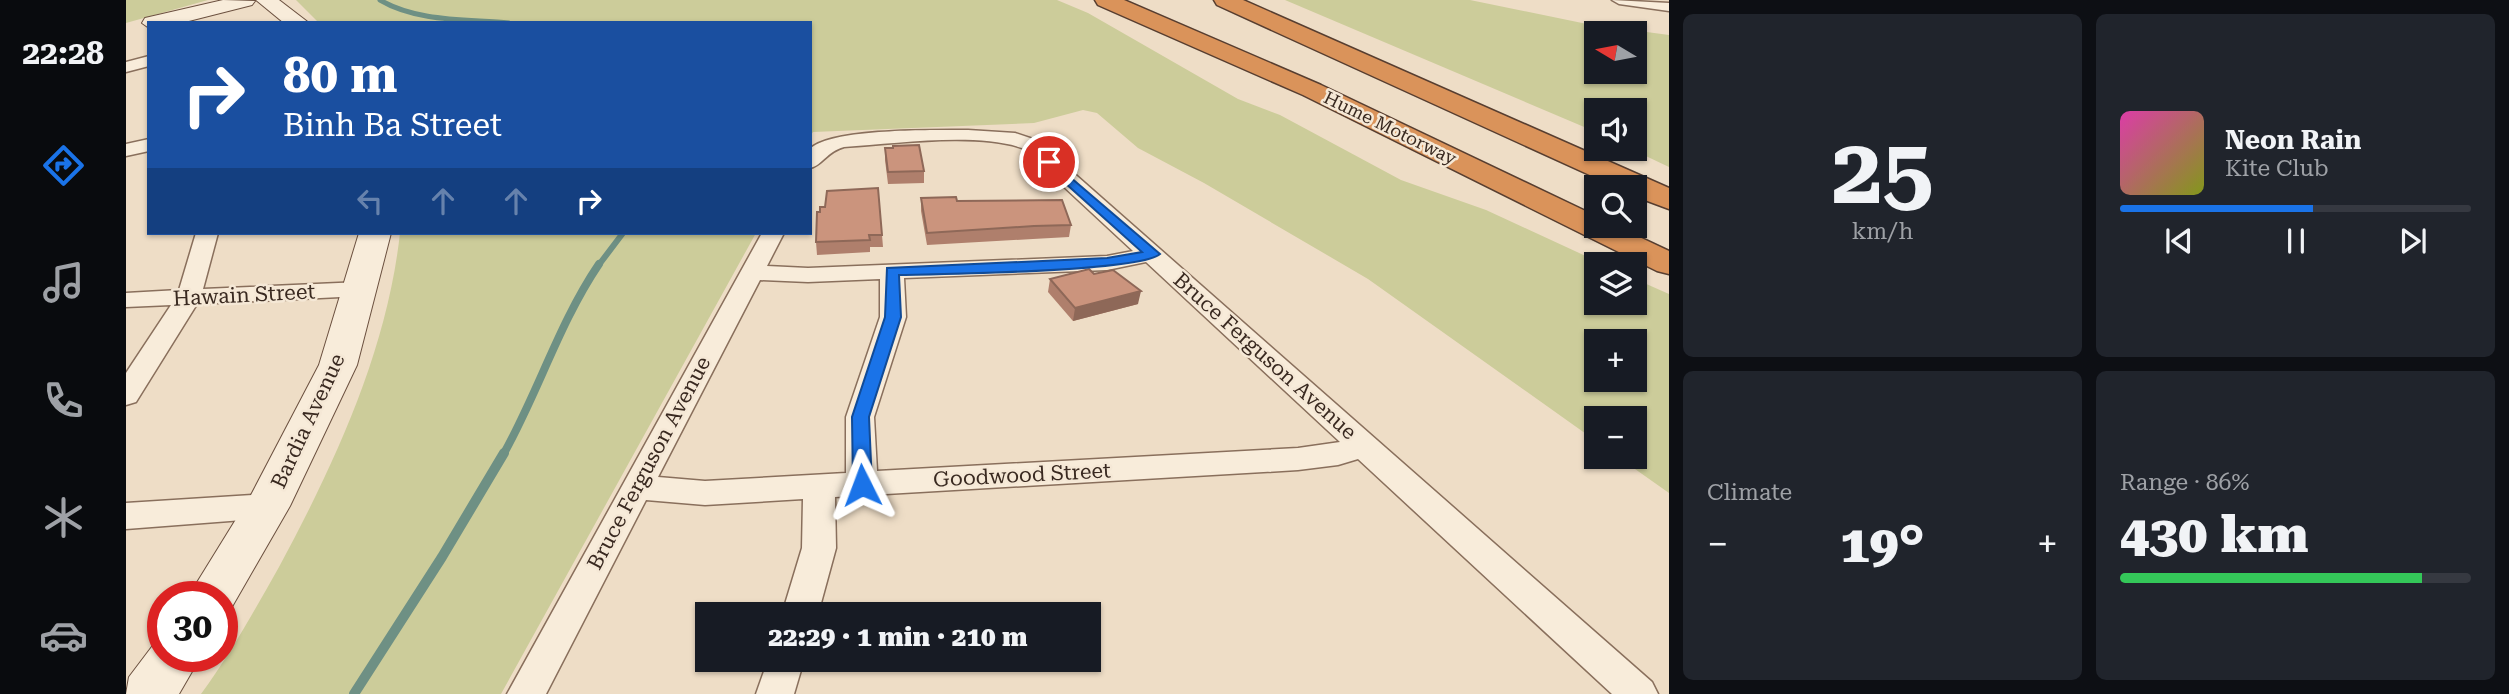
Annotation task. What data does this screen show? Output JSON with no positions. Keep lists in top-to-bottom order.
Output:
{
  "streets": {
    "highway": ["Hume Motorway"],
    "street": [
      "Hawain Street",
      "Bruce Ferguson Avenue",
      "Bardia Avenue",
      "Goodwood Street"
    ]
  },
  "crossings": [
    ["Hawain Street", "Bardia Avenue"],
    ["Bruce Ferguson Avenue", "Goodwood Street"]
  ],
  "north": "left",
  "page": {
    "tabs": "22:28",
    "tile": [
      ["25", "km/h"],
      "Climate",
      ["Range · 86%", "430 km"]
    ],
    "map_buttons": ["+", "−"],
    "turn": ["80 m", "Binh Ba Street"],
    "song": ["Neon Rain", "Kite Club"],
    "heat": ["−", "19°", "+"],
    "limit": "30",
    "trip": "22:29 · 1 min · 210 m"
  }
}
